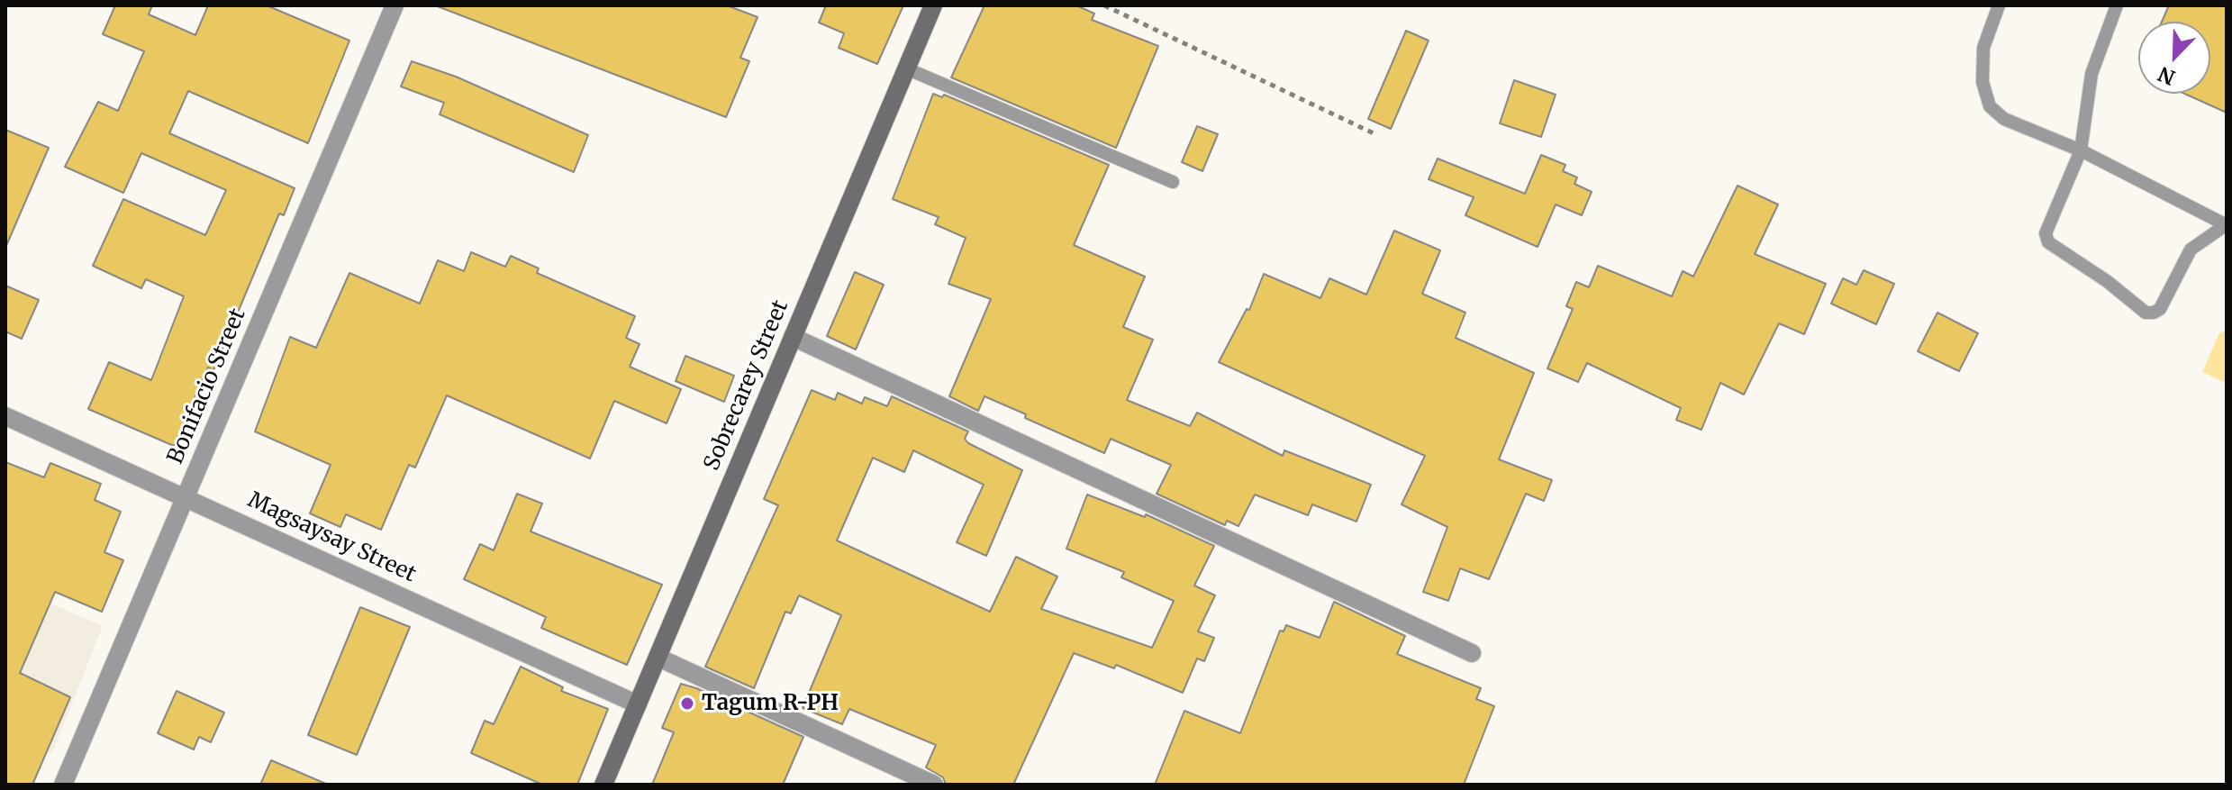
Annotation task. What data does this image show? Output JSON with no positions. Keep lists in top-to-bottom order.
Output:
{
  "streets": {
    "main road": ["Sobrecarey Street"],
    "street": ["Bonifacio Street", "Magsaysay Street"]
  },
  "crossings": [
    ["Sobrecarey Street", "Magsaysay Street"],
    ["Bonifacio Street", "Magsaysay Street"]
  ],
  "places": ["Tagum R-PH"],
  "north": "bottom left"
}
